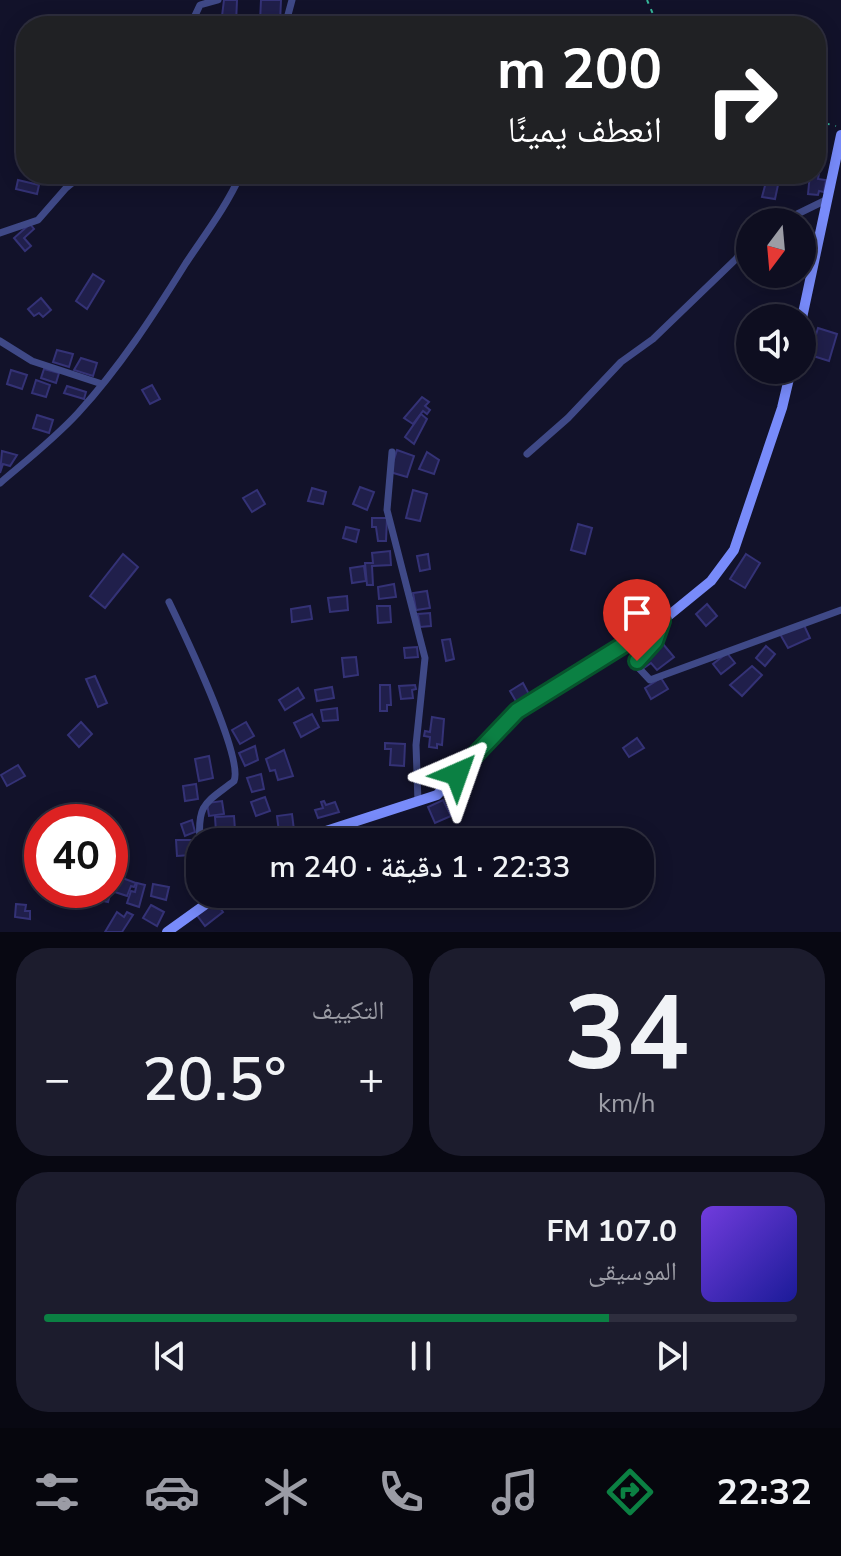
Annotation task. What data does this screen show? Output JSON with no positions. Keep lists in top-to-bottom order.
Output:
{
  "north": "bottom",
  "page": {
    "turn": ["200 m", "انعطف يمينًا"],
    "limit": "40",
    "trip": "22:33 · 1 دقيقة · 240 m",
    "tile": [
      ["34", "km/h"],
      "التكييف"
    ],
    "heat": ["−", "20.5°", "+"],
    "song": ["107.0 FM", "الموسيقى"],
    "tabs": "22:32"
  }
}
